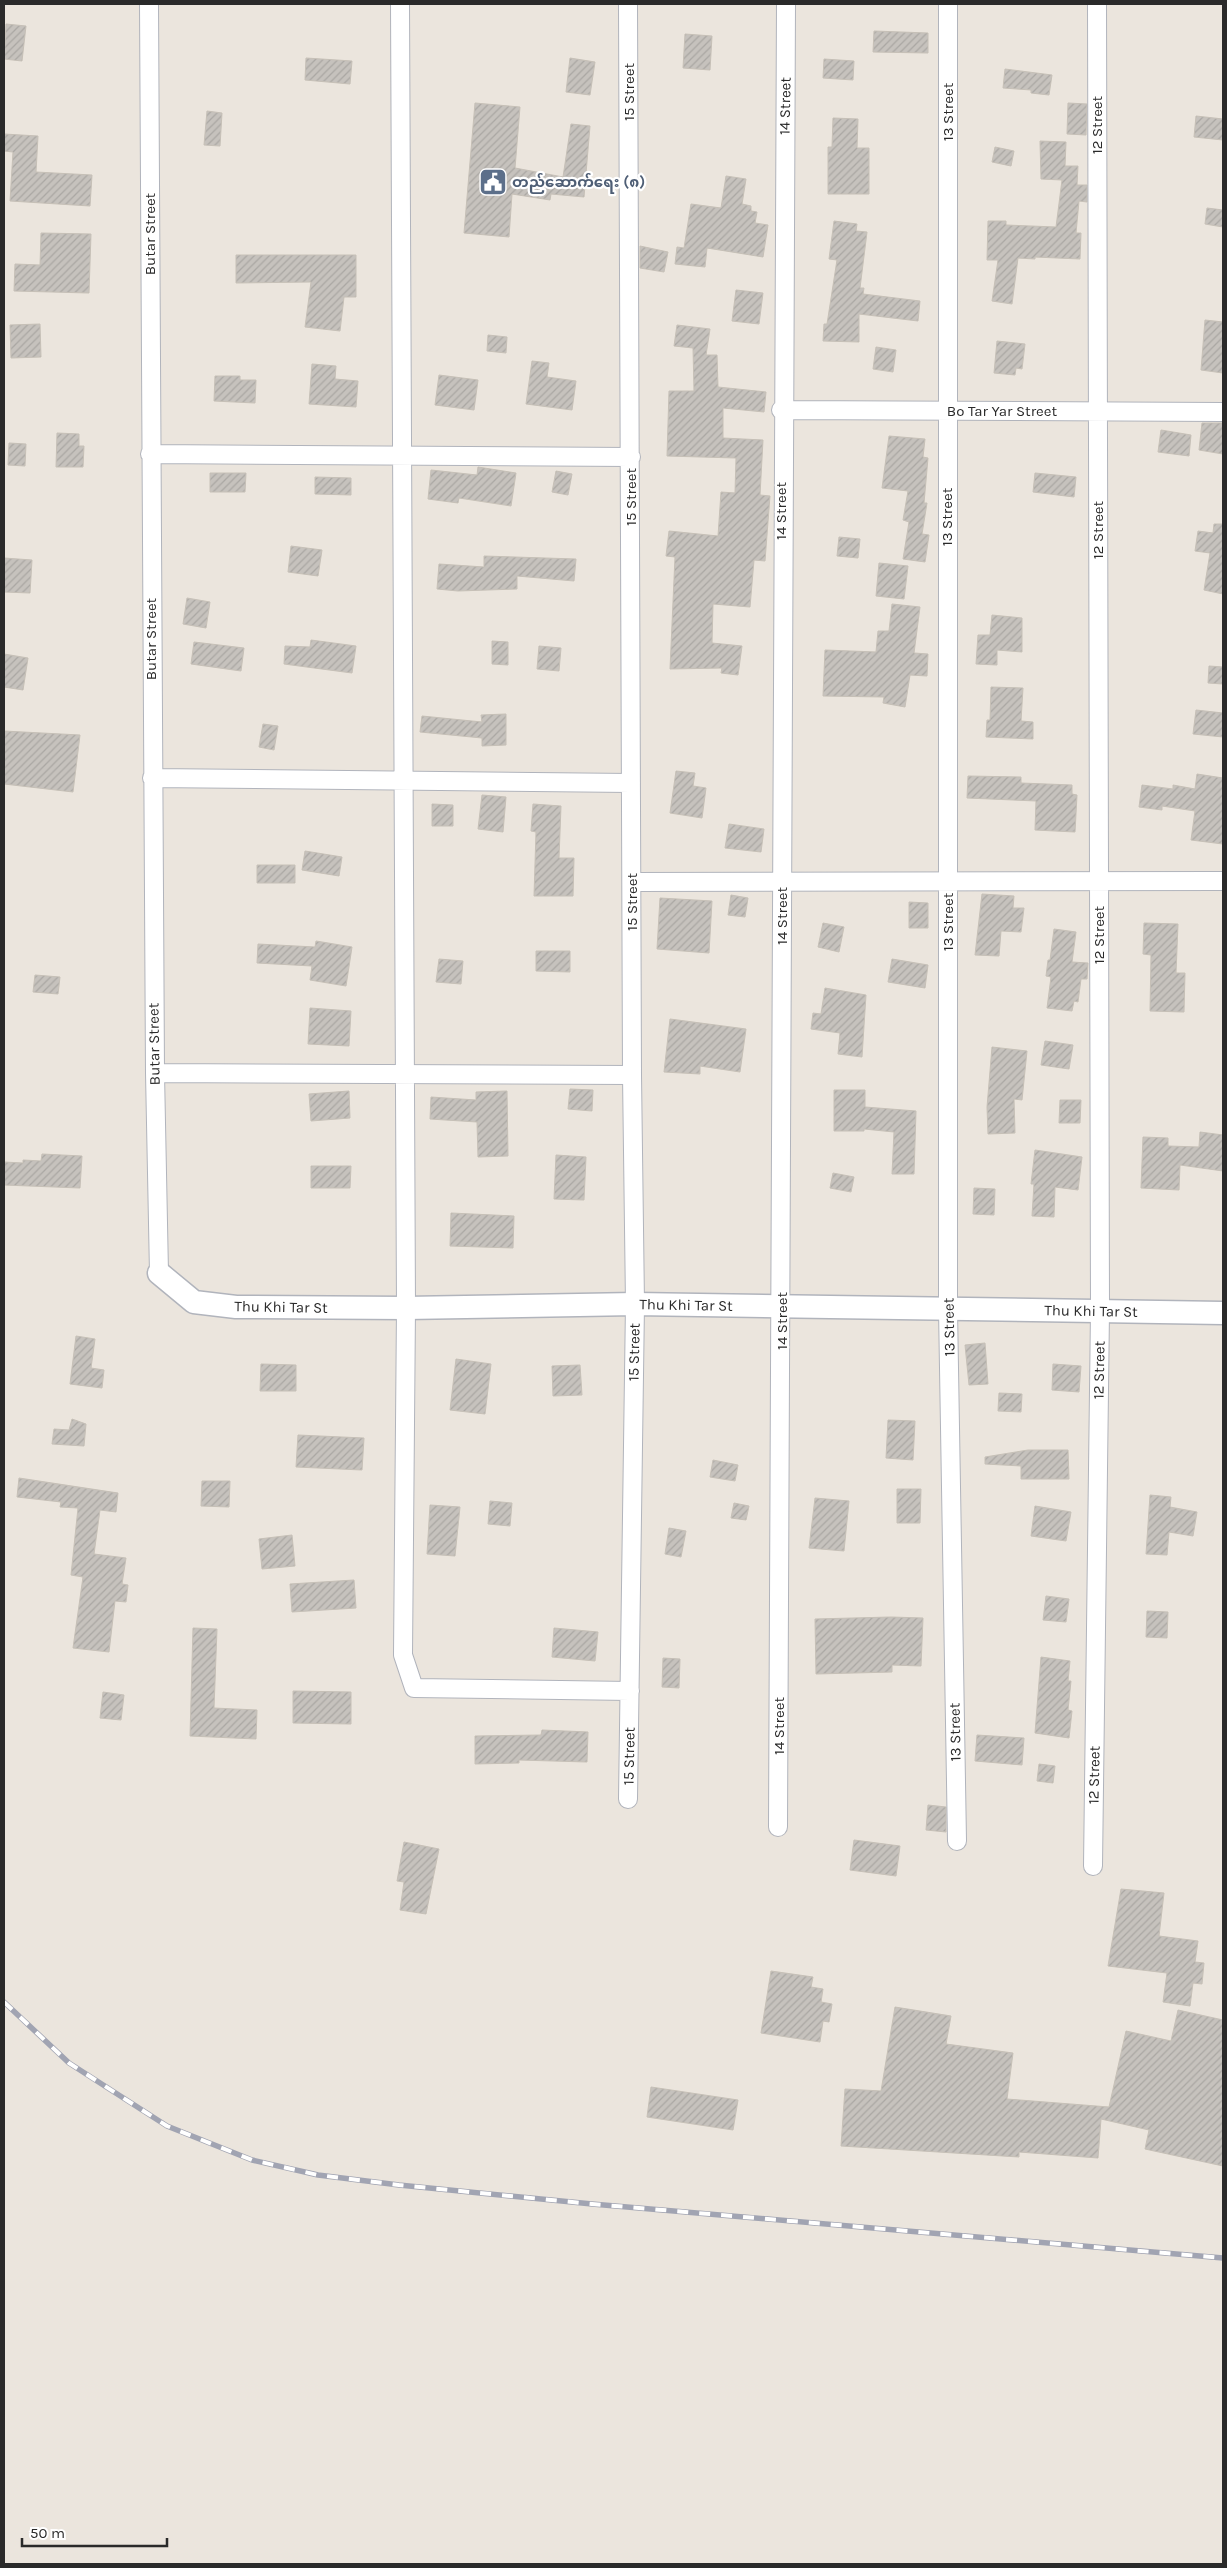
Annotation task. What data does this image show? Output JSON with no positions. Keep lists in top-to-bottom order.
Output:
{
  "streets": {
    "street": [
      "15 Street",
      "14 Street",
      "13 Street",
      "12 Street",
      "Butar Street",
      "Bo Tar Yar Street",
      "Thu Khi Tar St"
    ]
  },
  "crossings": [
    ["15 Street", "Thu Khi Tar St"],
    ["14 Street", "Bo Tar Yar Street"],
    ["14 Street", "Thu Khi Tar St"],
    ["13 Street", "Bo Tar Yar Street"],
    ["13 Street", "Thu Khi Tar St"],
    ["12 Street", "Bo Tar Yar Street"],
    ["12 Street", "Thu Khi Tar St"],
    ["Butar Street", "Thu Khi Tar St"]
  ],
  "places": {
    "public building": ["တည်ဆောက်ရေး (၈)"]
  },
  "scale_bar": "50 m"
}
